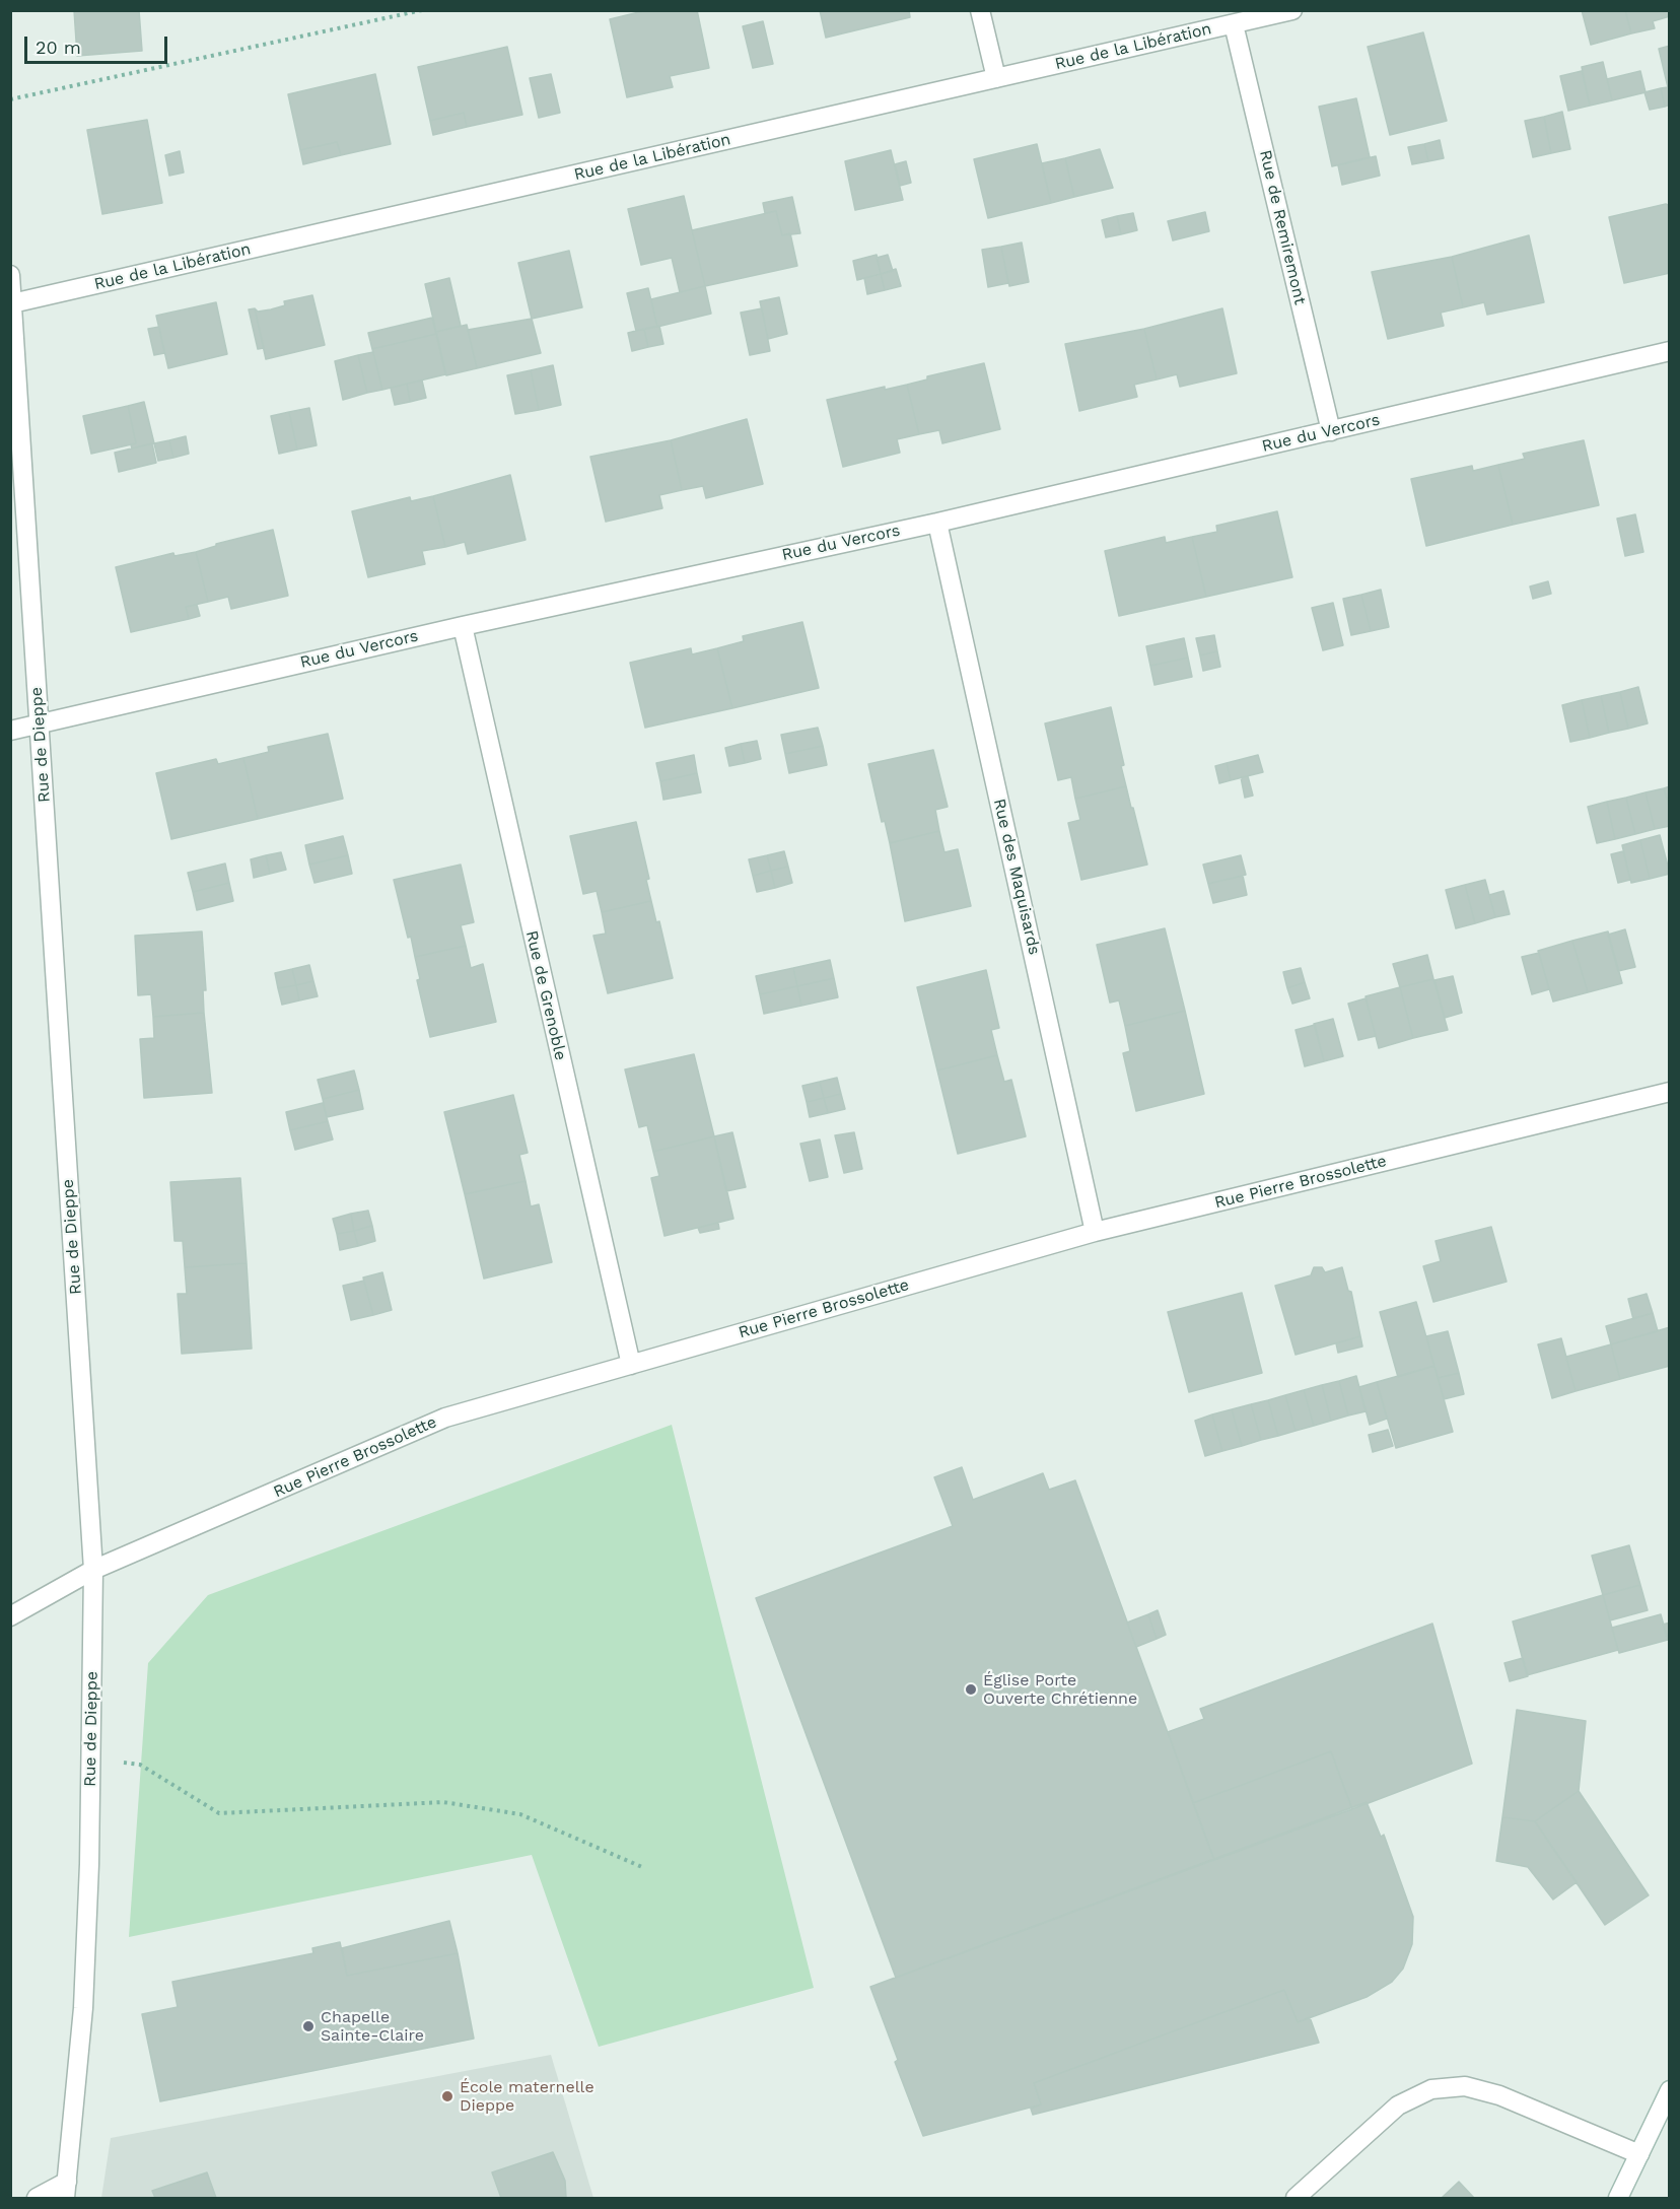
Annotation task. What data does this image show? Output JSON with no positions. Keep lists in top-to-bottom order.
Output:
{
  "streets": {
    "street": [
      "Rue de la Libération",
      "Rue de Remiremont",
      "Rue du Vercors",
      "Rue de Dieppe",
      "Rue des Maquisards",
      "Rue de Grenoble",
      "Rue Pierre Brossolette"
    ]
  },
  "crossings": [
    ["Rue de la Libération", "Rue de Remiremont"],
    ["Rue de la Libération", "Rue de Dieppe"],
    ["Rue de Remiremont", "Rue du Vercors"],
    ["Rue du Vercors", "Rue de Dieppe"],
    ["Rue du Vercors", "Rue des Maquisards"],
    ["Rue du Vercors", "Rue de Grenoble"],
    ["Rue de Dieppe", "Rue Pierre Brossolette"],
    ["Rue des Maquisards", "Rue Pierre Brossolette"],
    ["Rue de Grenoble", "Rue Pierre Brossolette"]
  ],
  "places": ["Église Porte Ouverte Chrétienne", "Chapelle Sainte-Claire", "École maternelle Dieppe"],
  "scale_bar": "20 m"
}
